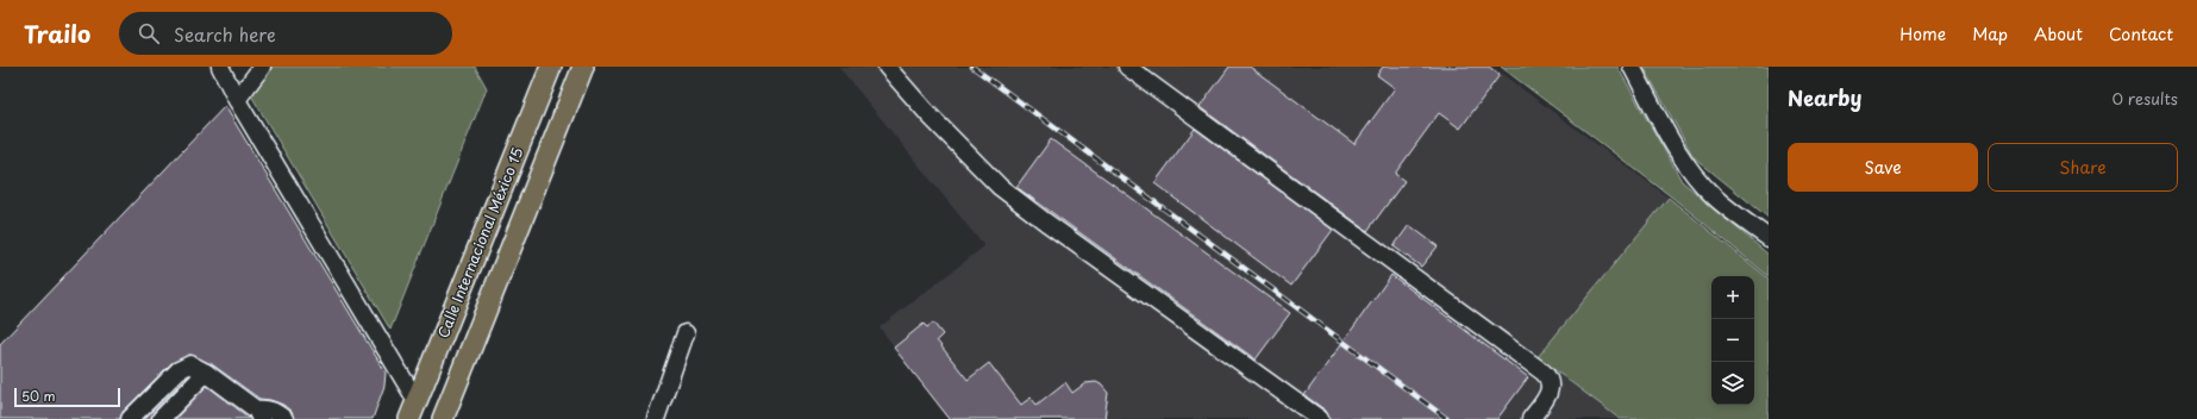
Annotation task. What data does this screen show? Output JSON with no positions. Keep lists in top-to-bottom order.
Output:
{
  "streets": {
    "main road": ["Calle Internacional México 15"]
  },
  "scale_bar": "50 m",
  "page": {
    "header": "Trailo",
    "search": "Search here",
    "nav": [
      "Home",
      "Map",
      "About",
      "Contact"
    ],
    "heading": ["Nearby", "0 results"],
    "buttons": ["Save", "Share"],
    "map_buttons": ["+", "−"],
    "scale": "50 m"
  }
}
